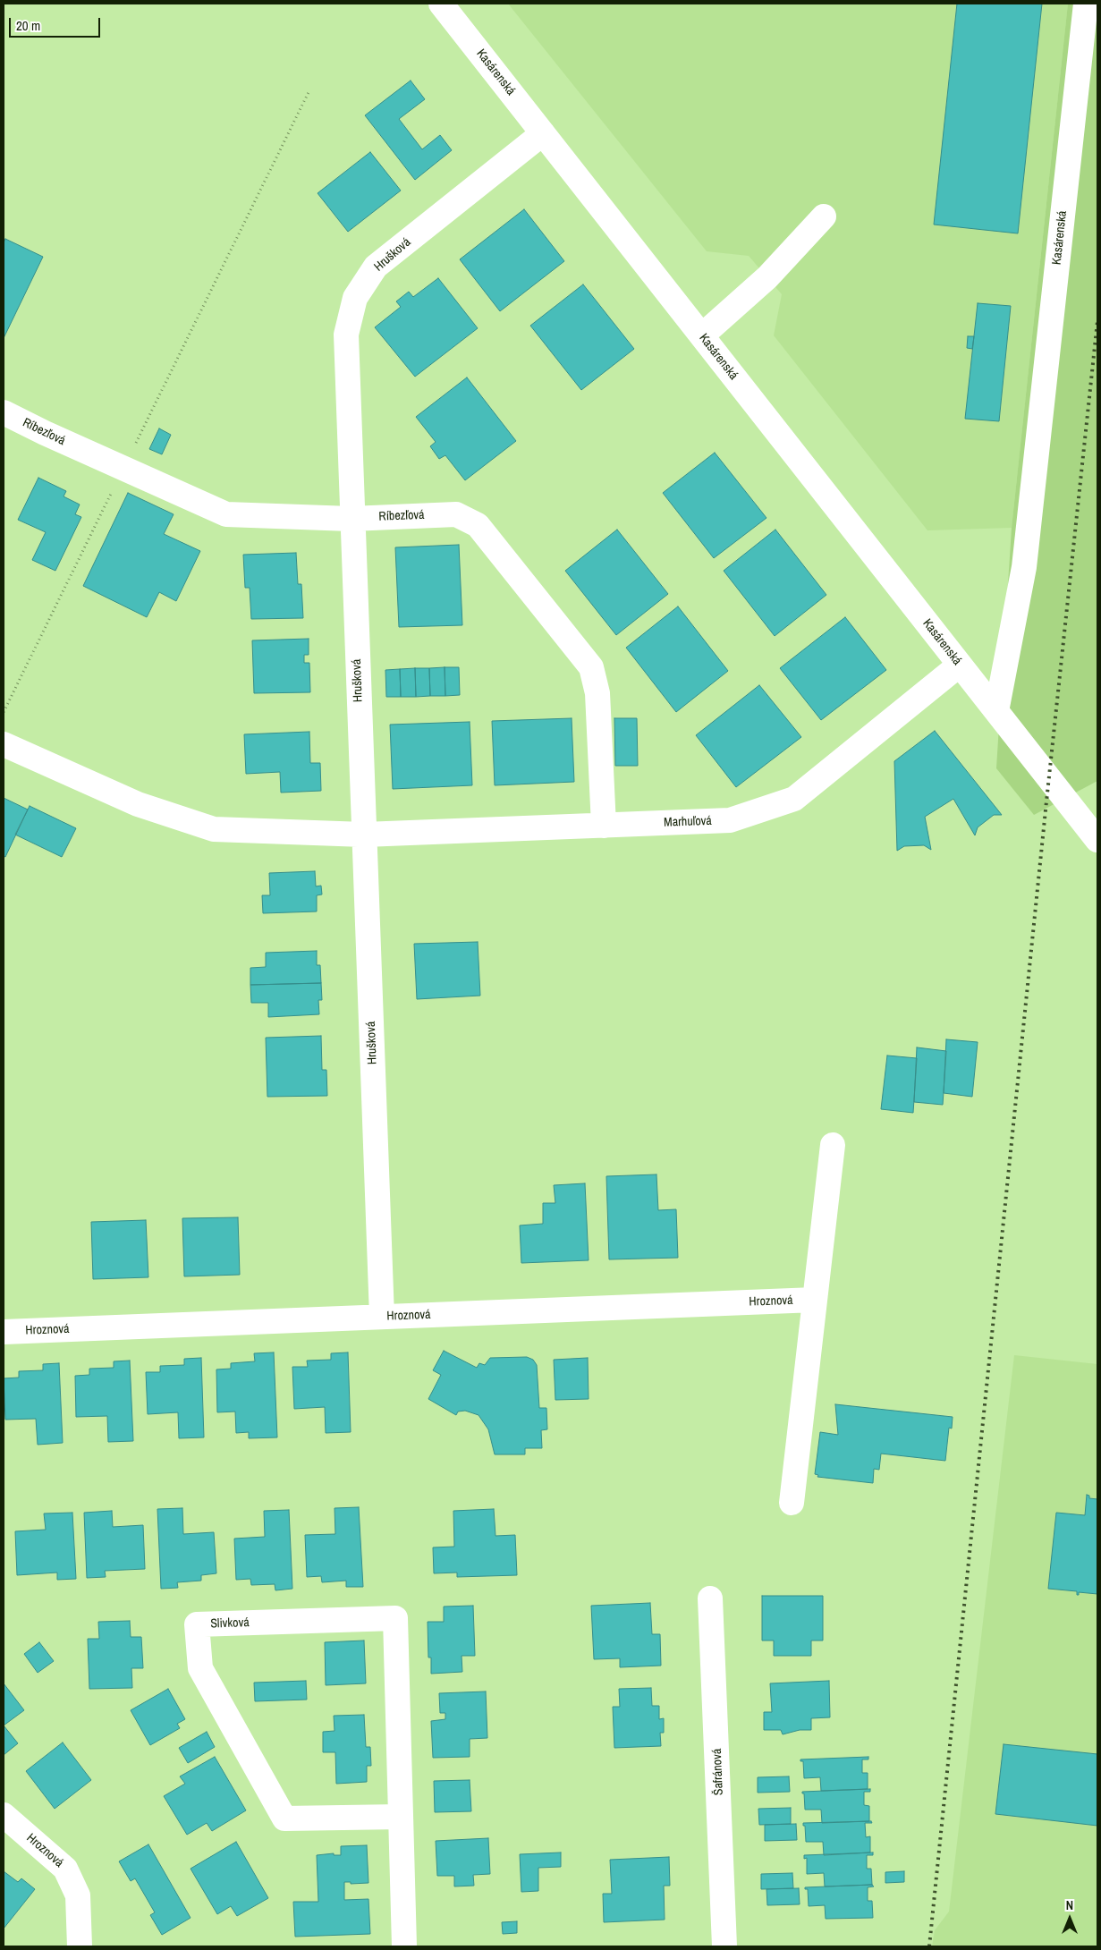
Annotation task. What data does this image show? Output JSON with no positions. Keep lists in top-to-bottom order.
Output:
{
  "streets": {
    "street": [
      "Kasárenská",
      "Hrušková",
      "Ríbezľová",
      "Marhuľová",
      "Hroznová",
      "Slivková",
      "Šafránová"
    ]
  },
  "crossings": [
    ["Kasárenská", "Hrušková"],
    ["Kasárenská", "Marhuľová"],
    ["Hrušková", "Ríbezľová"],
    ["Hrušková", "Marhuľová"],
    ["Hrušková", "Hroznová"],
    ["Ríbezľová", "Marhuľová"]
  ],
  "scale_bar": "20 m",
  "north": "top"
}
